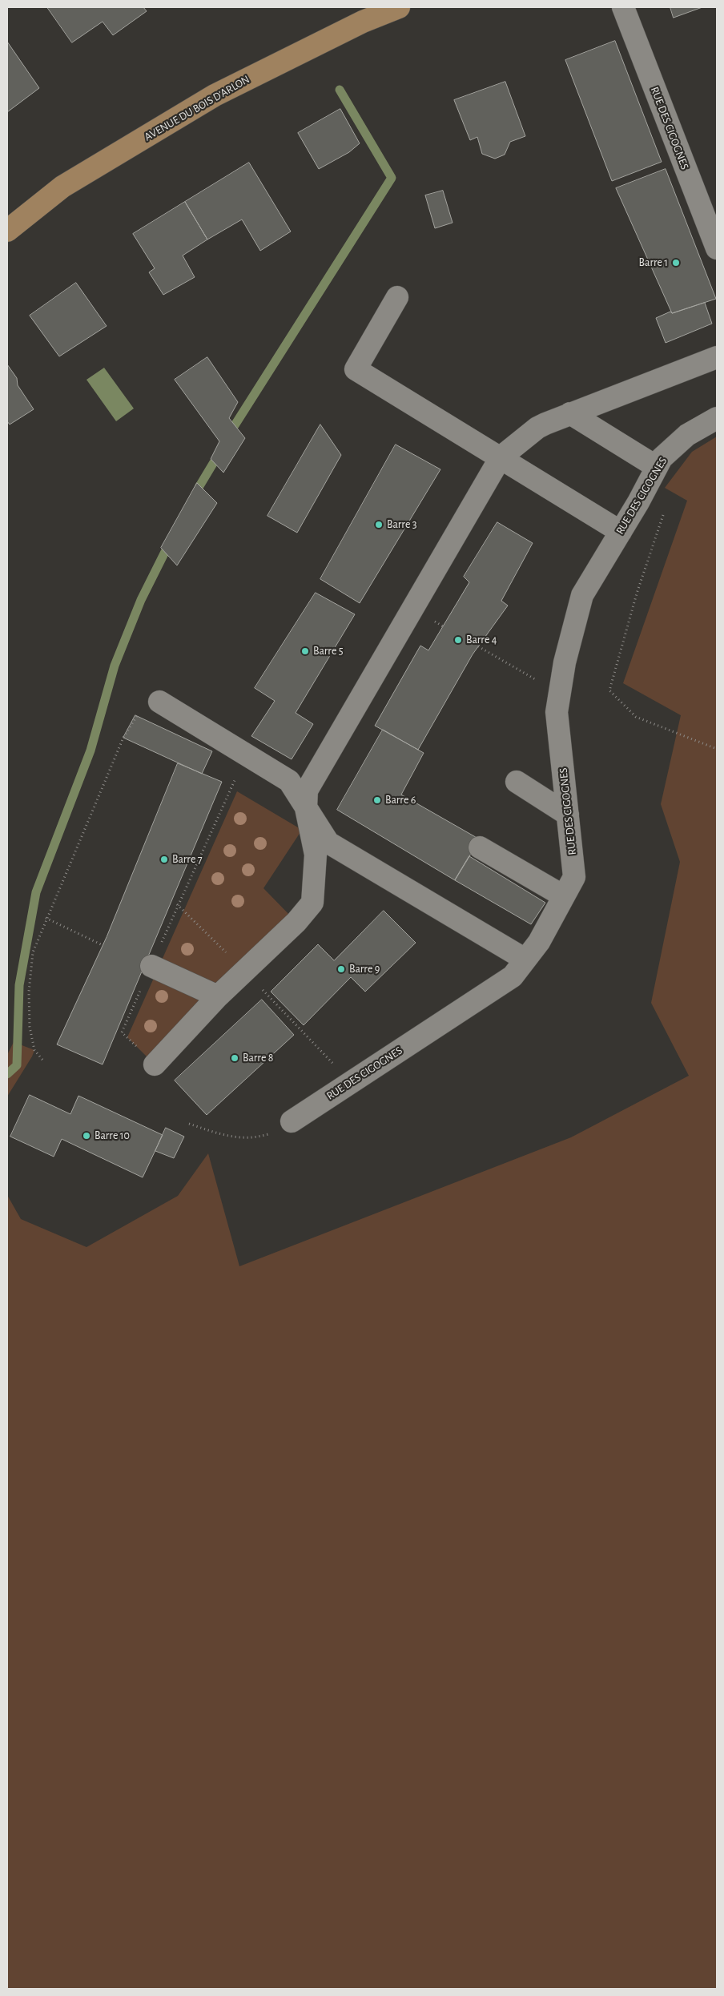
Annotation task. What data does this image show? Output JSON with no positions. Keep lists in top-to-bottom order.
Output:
{
  "streets": {
    "main road": ["AVENUE DU BOIS D'ARLON"],
    "street": ["RUE DES CIGOGNES"]
  },
  "places": [
    "Barre 1",
    "Barre 3",
    "Barre 4",
    "Barre 5",
    "Barre 6",
    "Barre 7",
    "Barre 9",
    "Barre 8",
    "Barre 10"
  ]
}
